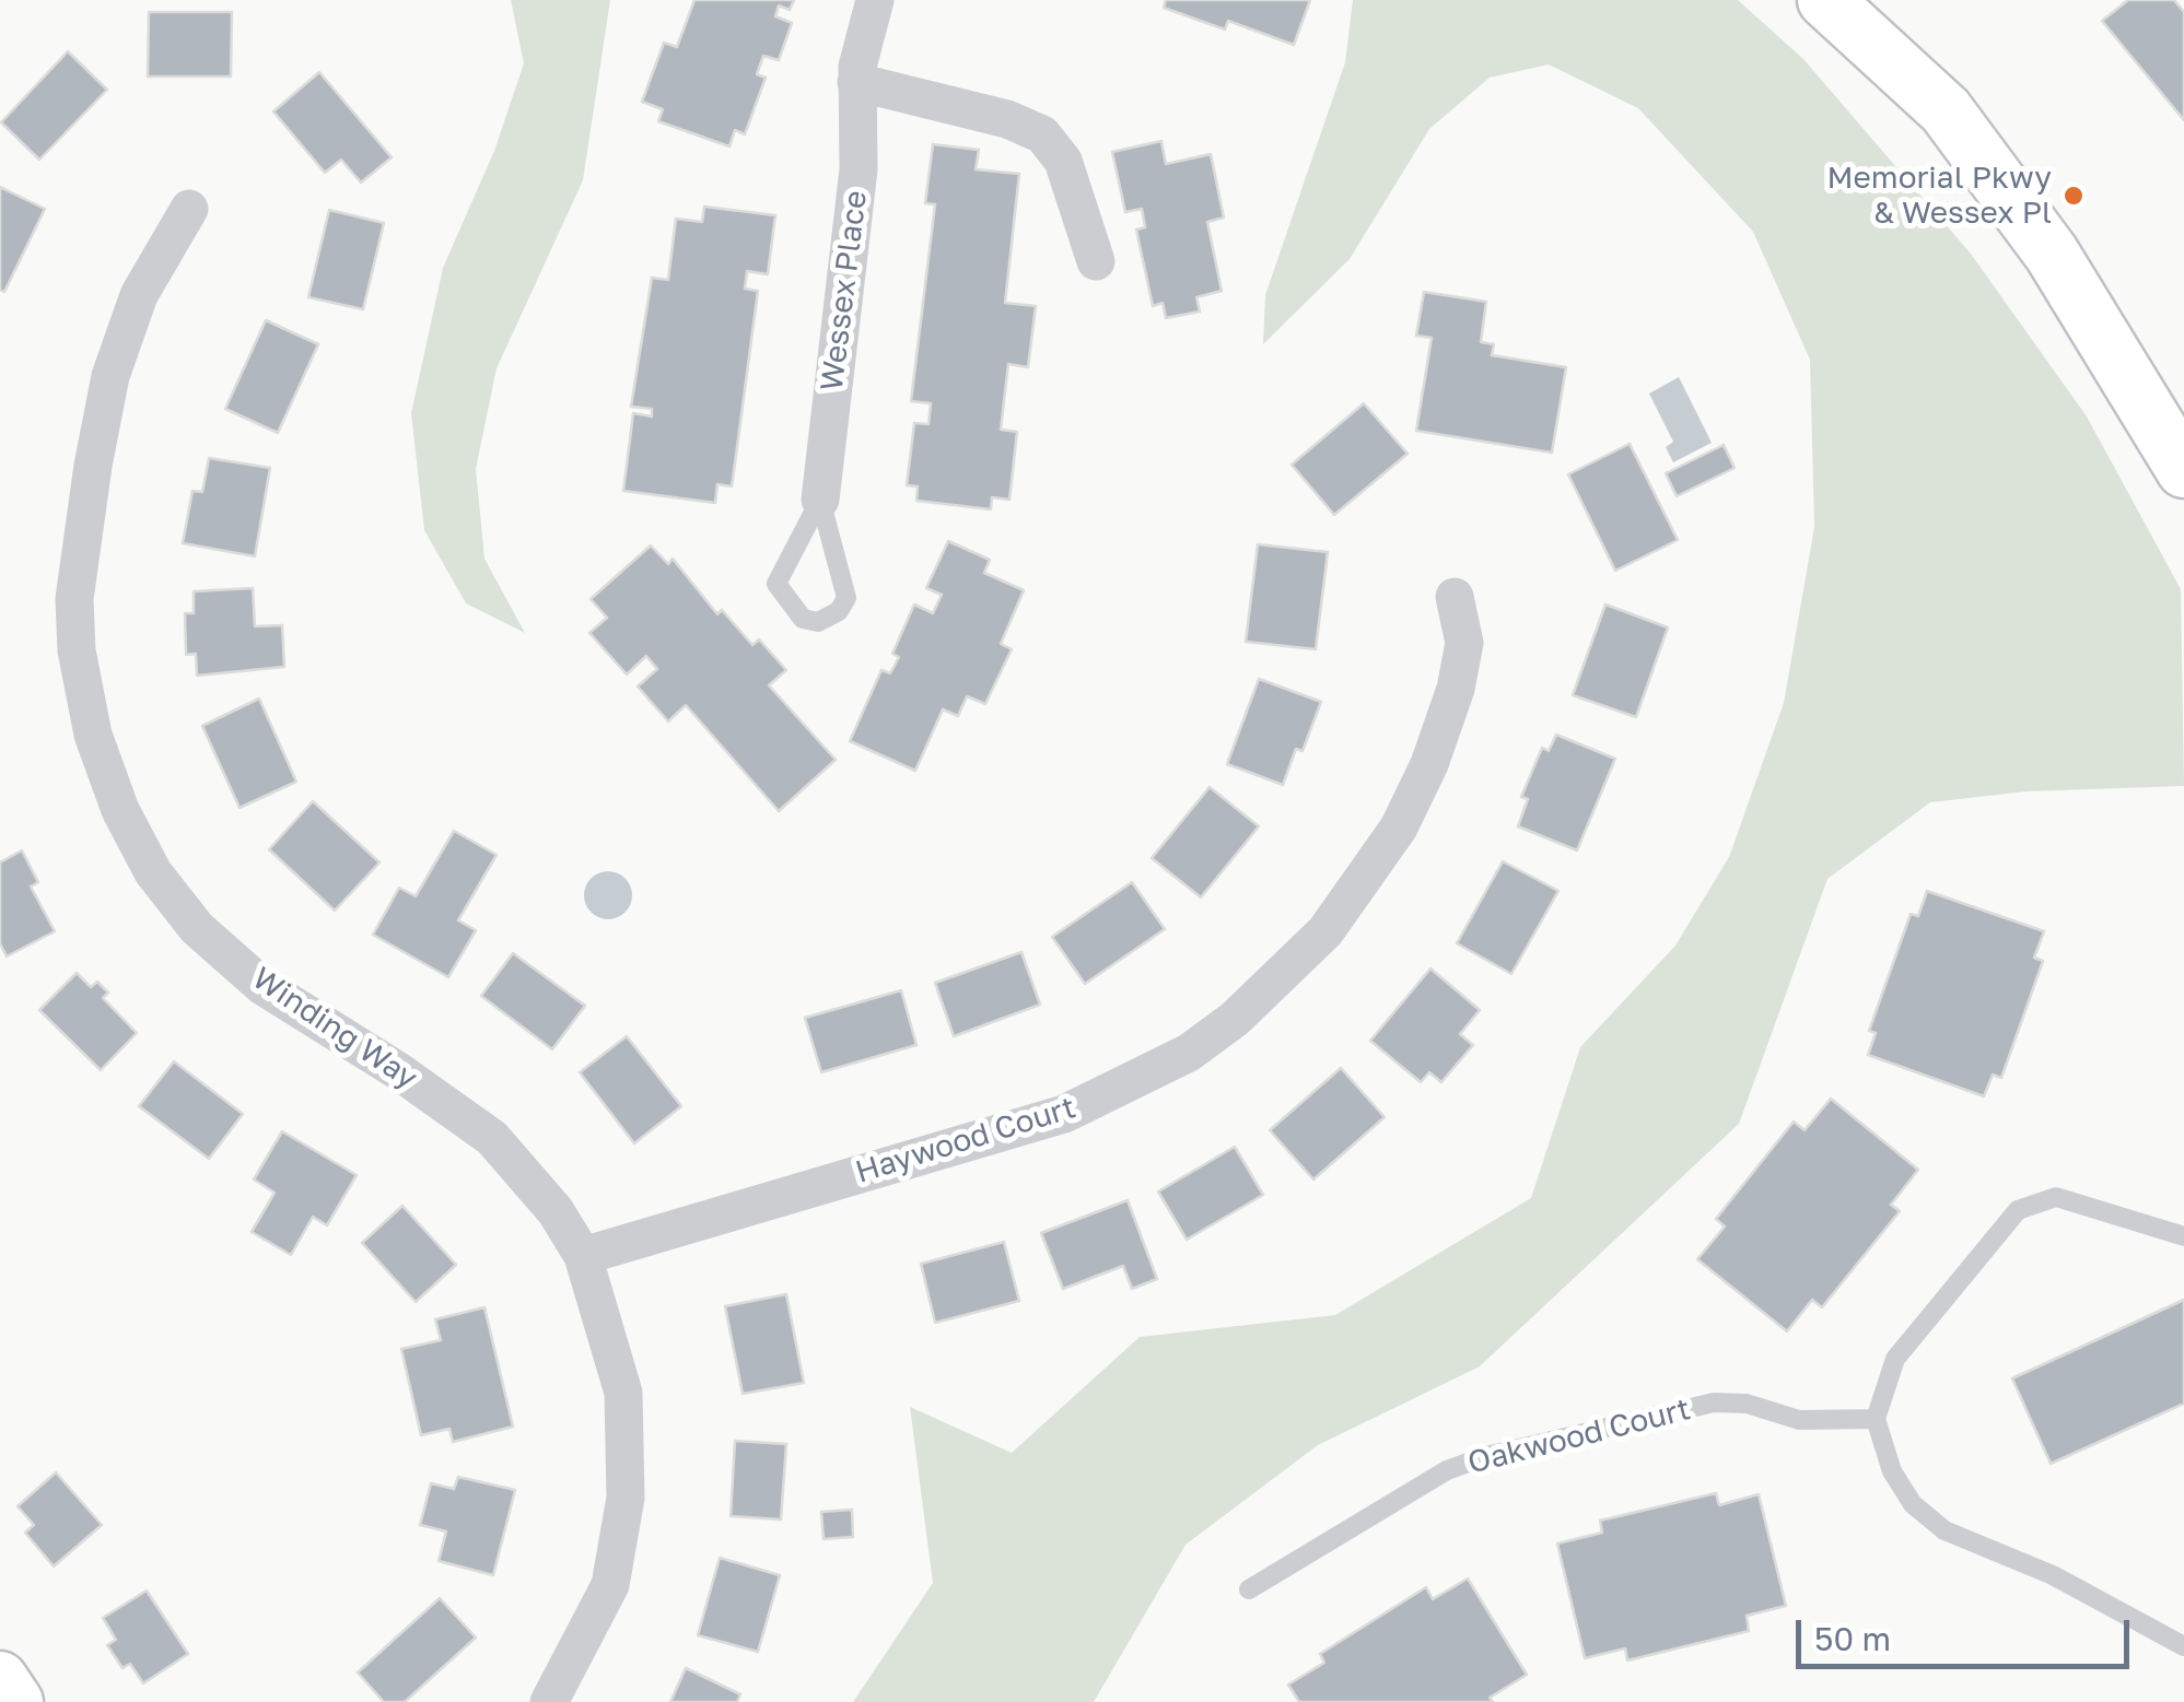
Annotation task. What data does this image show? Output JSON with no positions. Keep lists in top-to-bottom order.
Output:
{
  "streets": {
    "street": ["Wessex Place", "Winding Way", "Haywood Court"],
    "lane": ["Oakwood Court"]
  },
  "crossings": [
    ["Winding Way", "Haywood Court"]
  ],
  "places": ["Memorial Pkwy & Wessex Pl"],
  "scale_bar": "50 m"
}
